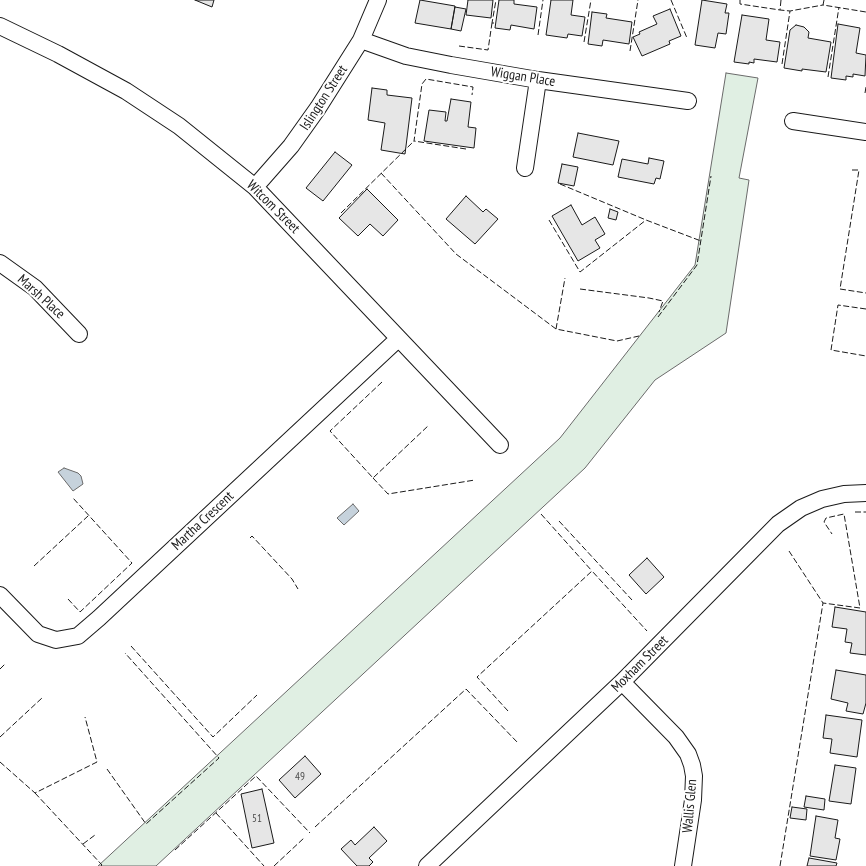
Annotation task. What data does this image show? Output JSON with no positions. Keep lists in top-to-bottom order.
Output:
{
  "streets": {
    "street": [
      "Wiggan Place",
      "Islington Street",
      "Witcom Street",
      "Marsh Place",
      "Martha Crescent",
      "Moxham Street",
      "Wallis Glen"
    ]
  },
  "crossings": [
    ["Wiggan Place", "Islington Street"],
    ["Islington Street", "Witcom Street"],
    ["Witcom Street", "Martha Crescent"],
    ["Moxham Street", "Wallis Glen"]
  ],
  "house_numbers": ["49", "51"]
}
